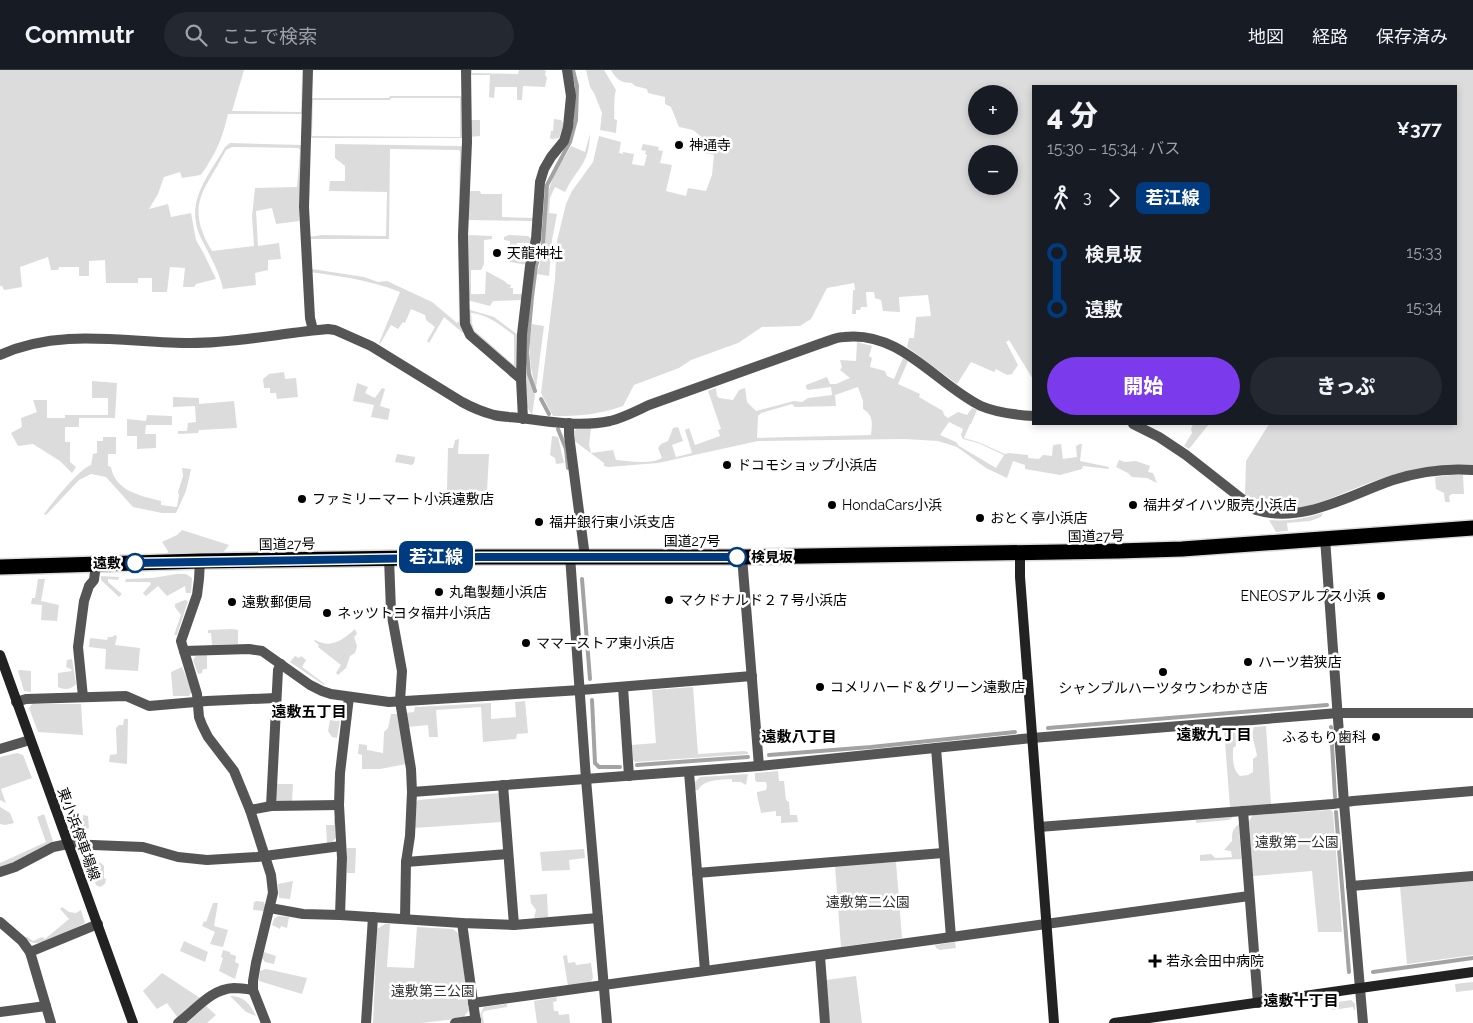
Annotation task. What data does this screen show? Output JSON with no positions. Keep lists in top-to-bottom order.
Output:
{
  "streets": {
    "highway": ["国道27号"],
    "street": ["東小浜停車場線"]
  },
  "districts": [
    "遠敷五丁目",
    "遠敷九丁目",
    "遠敷八丁目",
    "遠敷十丁目"
  ],
  "parks": ["遠敷第一公園", "遠敷第二公園", "遠敷第三公園"],
  "places": {
    "other": [
      "神通寺",
      "天龍神社",
      "ドコモショップ小浜店",
      "ファミリーマート小浜遠敷店",
      "HondaCars小浜",
      "福井ダイハツ販売小浜店",
      "おとく亭小浜店",
      "福井銀行東小浜支店",
      "検見坂",
      "遠敷",
      "丸亀製麺小浜店",
      "ENEOSアルプス小浜",
      "マクドナルド２７号小浜店",
      "遠敷郵便局",
      "ネッツトヨタ福井小浜店",
      "ママ―ストア東小浜店",
      "ハーツ若狭店",
      "シャンブルハーツタウンわかさ店",
      "コメリハード＆グリーン遠敷店",
      "ふるもり歯科"
    ],
    "health": ["若永会田中病院"]
  },
  "lines": ["bus line 若江線"],
  "page": {
    "header": "Commutr",
    "search": "ここで検索",
    "nav": ["地図", "経路", "保存済み"],
    "on_map": "若江線",
    "map_buttons": ["+", "−"],
    "heading": ["4 分", "15:30 – 15:34 · バス", "¥377"],
    "legs": ["3", "若江線"],
    "list": [
      {
        "name": "検見坂",
        "value": "15:33"
      },
      {
        "name": "遠敷",
        "value": "15:34"
      }
    ],
    "buttons": ["開始", "きっぷ"]
  }
}
